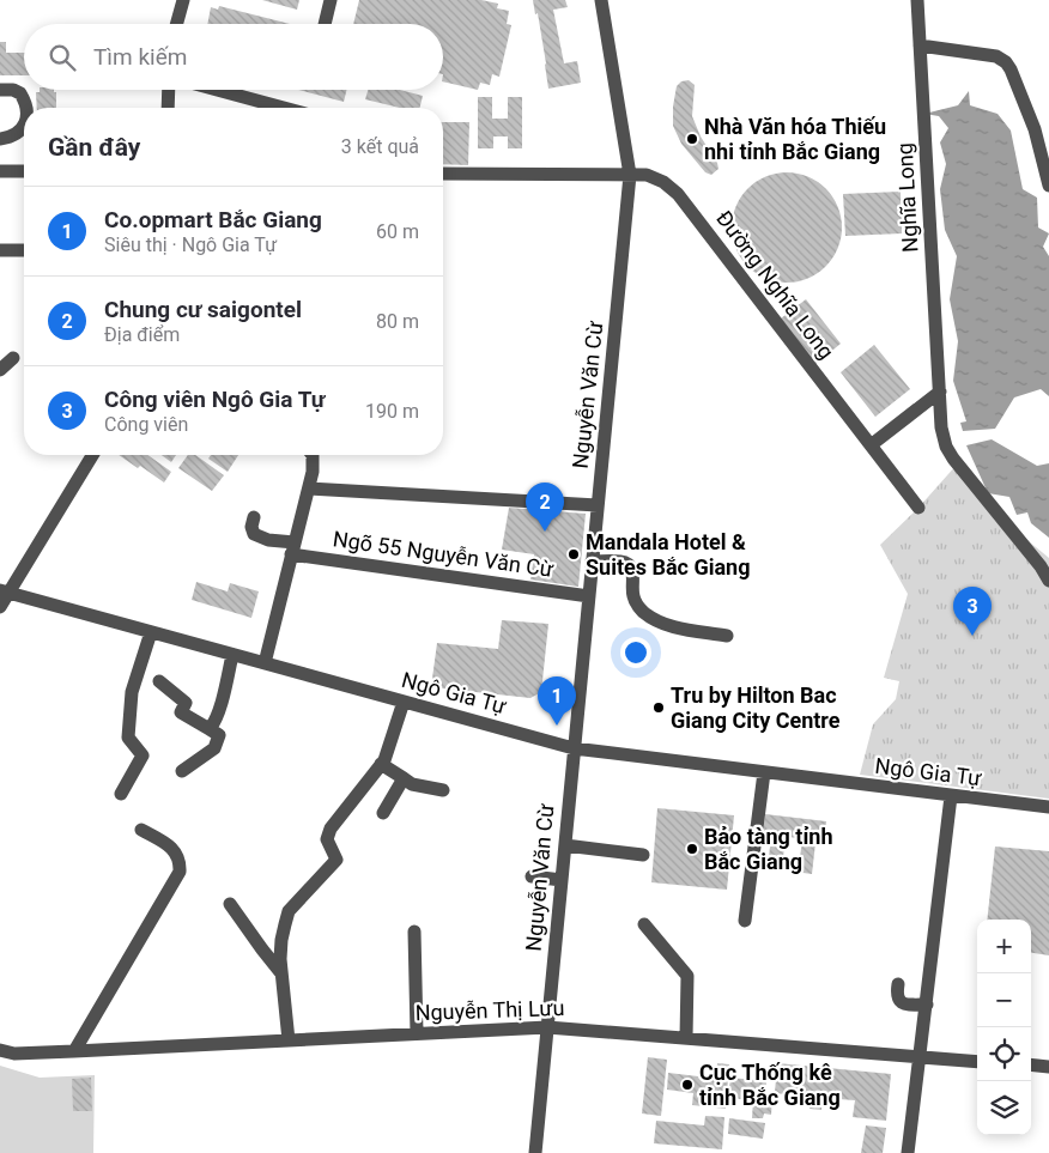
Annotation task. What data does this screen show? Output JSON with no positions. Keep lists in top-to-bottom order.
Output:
{
  "streets": {
    "street": [
      "Nghĩa Long",
      "Đường Nghĩa Long",
      "Nguyễn Văn Cừ",
      "Ngõ 55 Nguyễn Văn Cừ",
      "Ngô Gia Tự",
      "Nguyễn Thị Lưu"
    ]
  },
  "crossings": [
    ["Đường Nghĩa Long", "Nguyễn Văn Cừ"],
    ["Nguyễn Văn Cừ", "Ngõ 55 Nguyễn Văn Cừ"],
    ["Nguyễn Văn Cừ", "Ngô Gia Tự"],
    ["Nguyễn Văn Cừ", "Nguyễn Thị Lưu"]
  ],
  "places": [
    "Nhà Văn hóa Thiếu nhi tỉnh Bắc Giang",
    "Mandala Hotel & Suites Bắc Giang",
    "Tru by Hilton Bac Giang City Centre",
    "Bảo tàng tỉnh Bắc Giang",
    "Cục Thống kê tỉnh Bắc Giang"
  ],
  "page": {
    "search": "Tìm kiếm",
    "heading": ["Gần đây", "3 kết quả"],
    "list": [
      {
        "mark": "1",
        "name": "Co.opmart Bắc Giang",
        "note": "Siêu thị · Ngô Gia Tự",
        "value": "60 m"
      },
      {
        "mark": "2",
        "name": "Chung cư saigontel",
        "note": "Địa điểm",
        "value": "80 m"
      },
      {
        "mark": "3",
        "name": "Công viên Ngô Gia Tự",
        "note": "Công viên",
        "value": "190 m"
      }
    ],
    "pins": ["2", "3", "1"],
    "map_buttons": ["+", "−"]
  }
}
